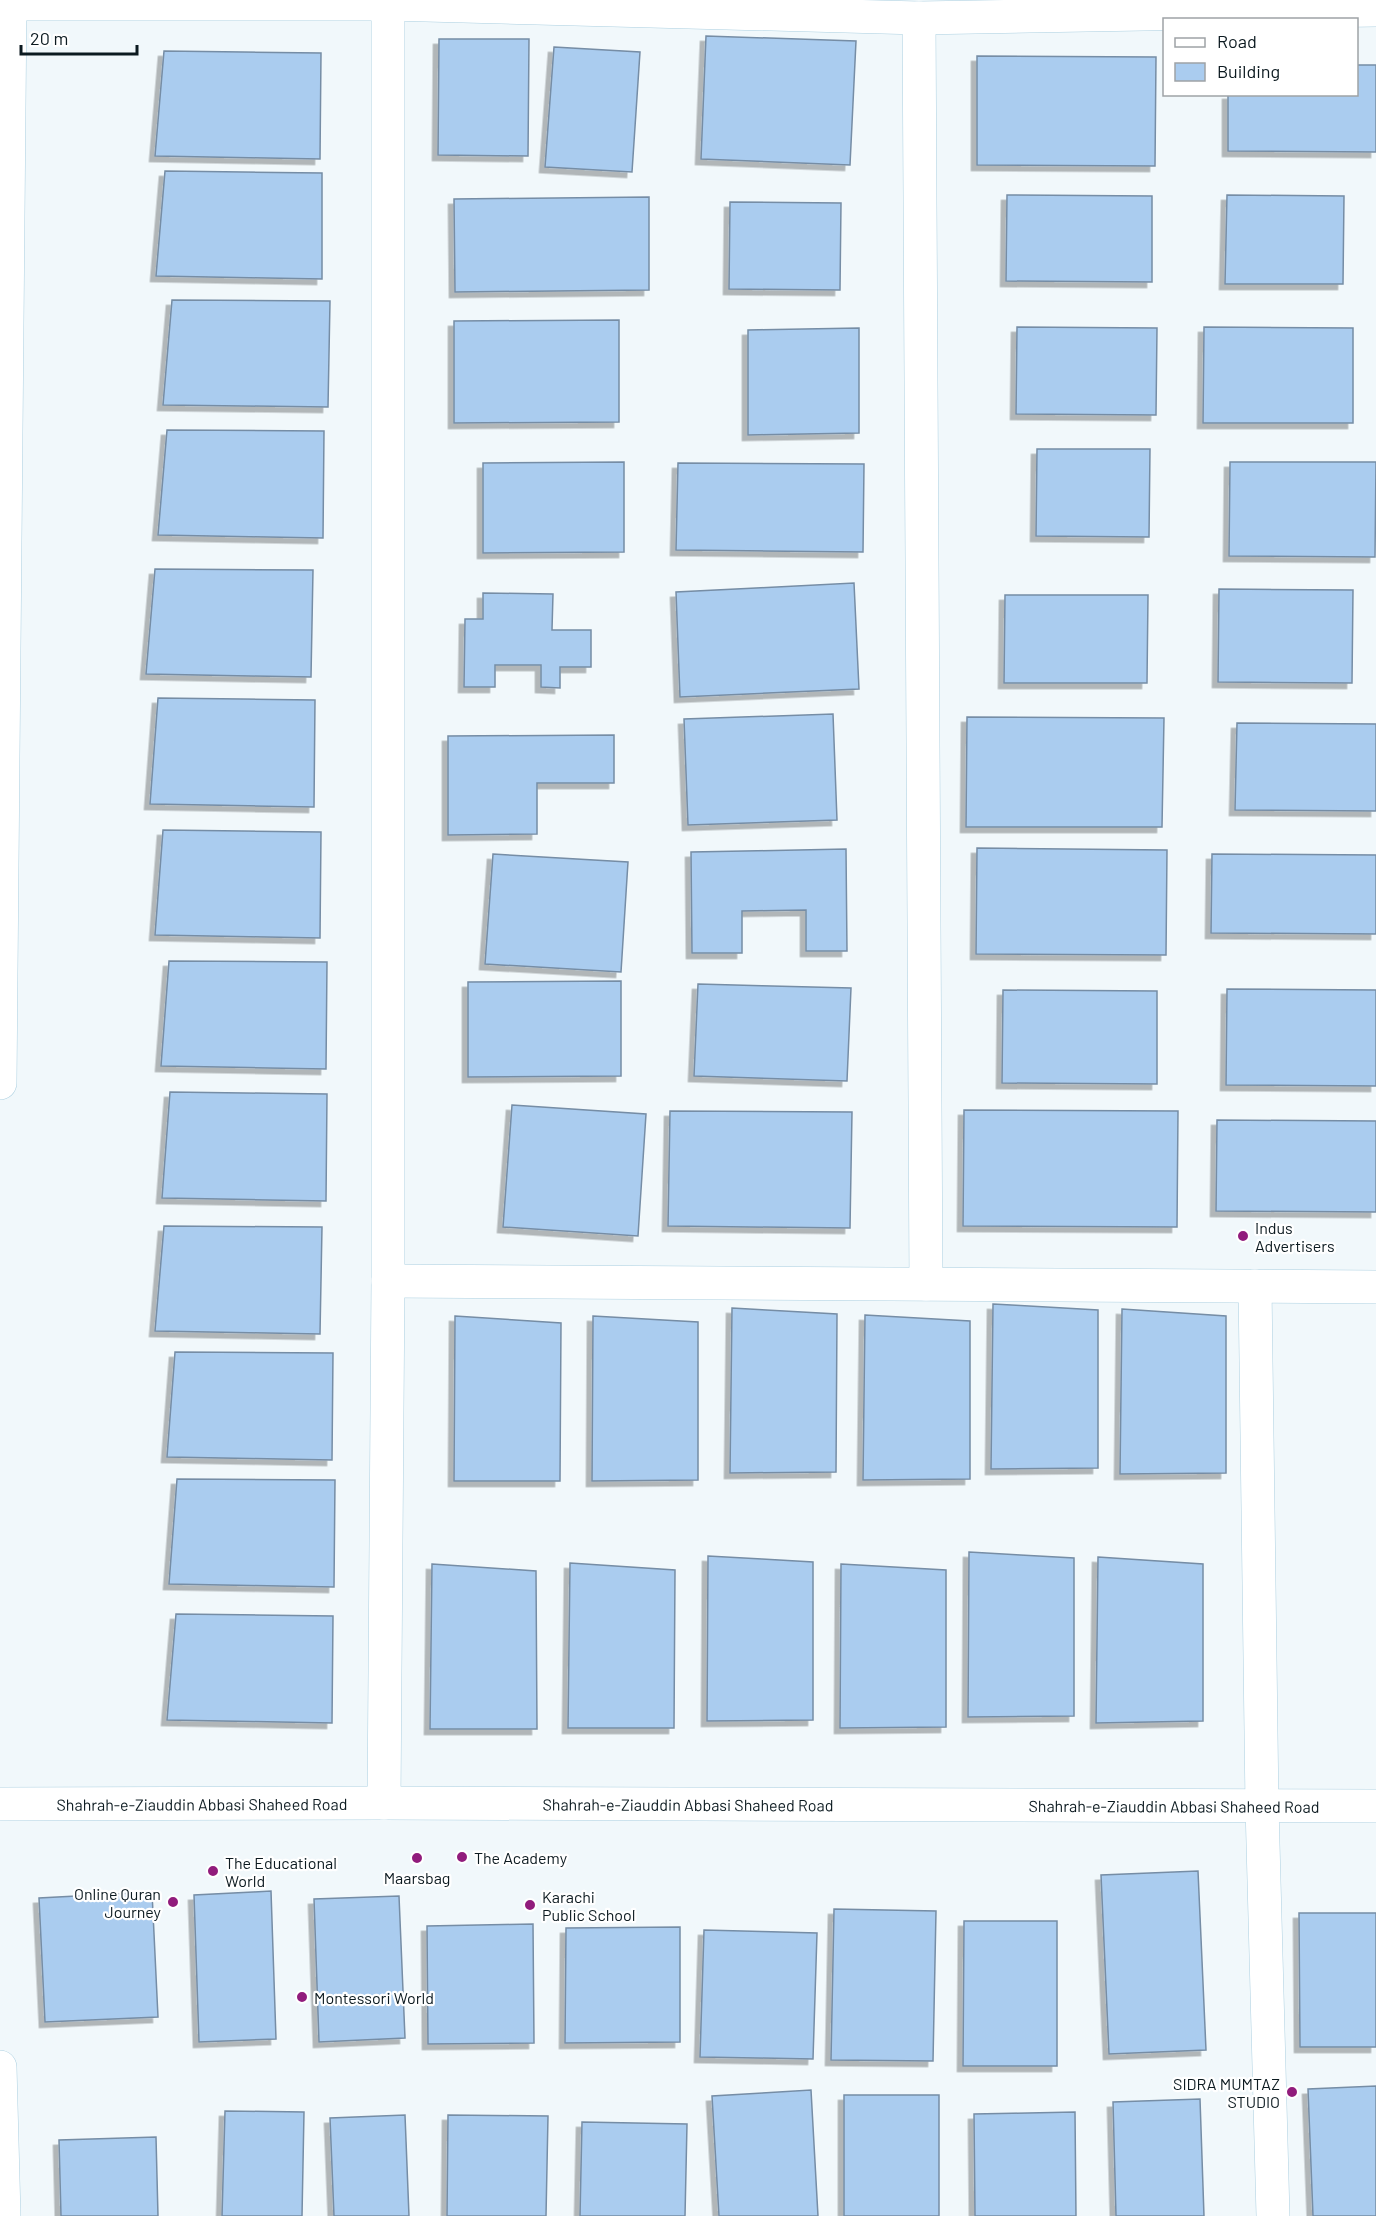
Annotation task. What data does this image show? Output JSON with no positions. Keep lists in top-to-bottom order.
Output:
{
  "streets": {
    "street": ["Shahrah-e-Ziauddin Abbasi Shaheed Road"]
  },
  "places": [
    "Indus Advertisers",
    "The Academy",
    "Maarsbag",
    "The Educational World",
    "Online Quran Journey",
    "Karachi Public School",
    "Montessori World",
    "SIDRA MUMTAZ STUDIO"
  ],
  "legend": ["Road", "Building"],
  "scale_bar": "20 m"
}
